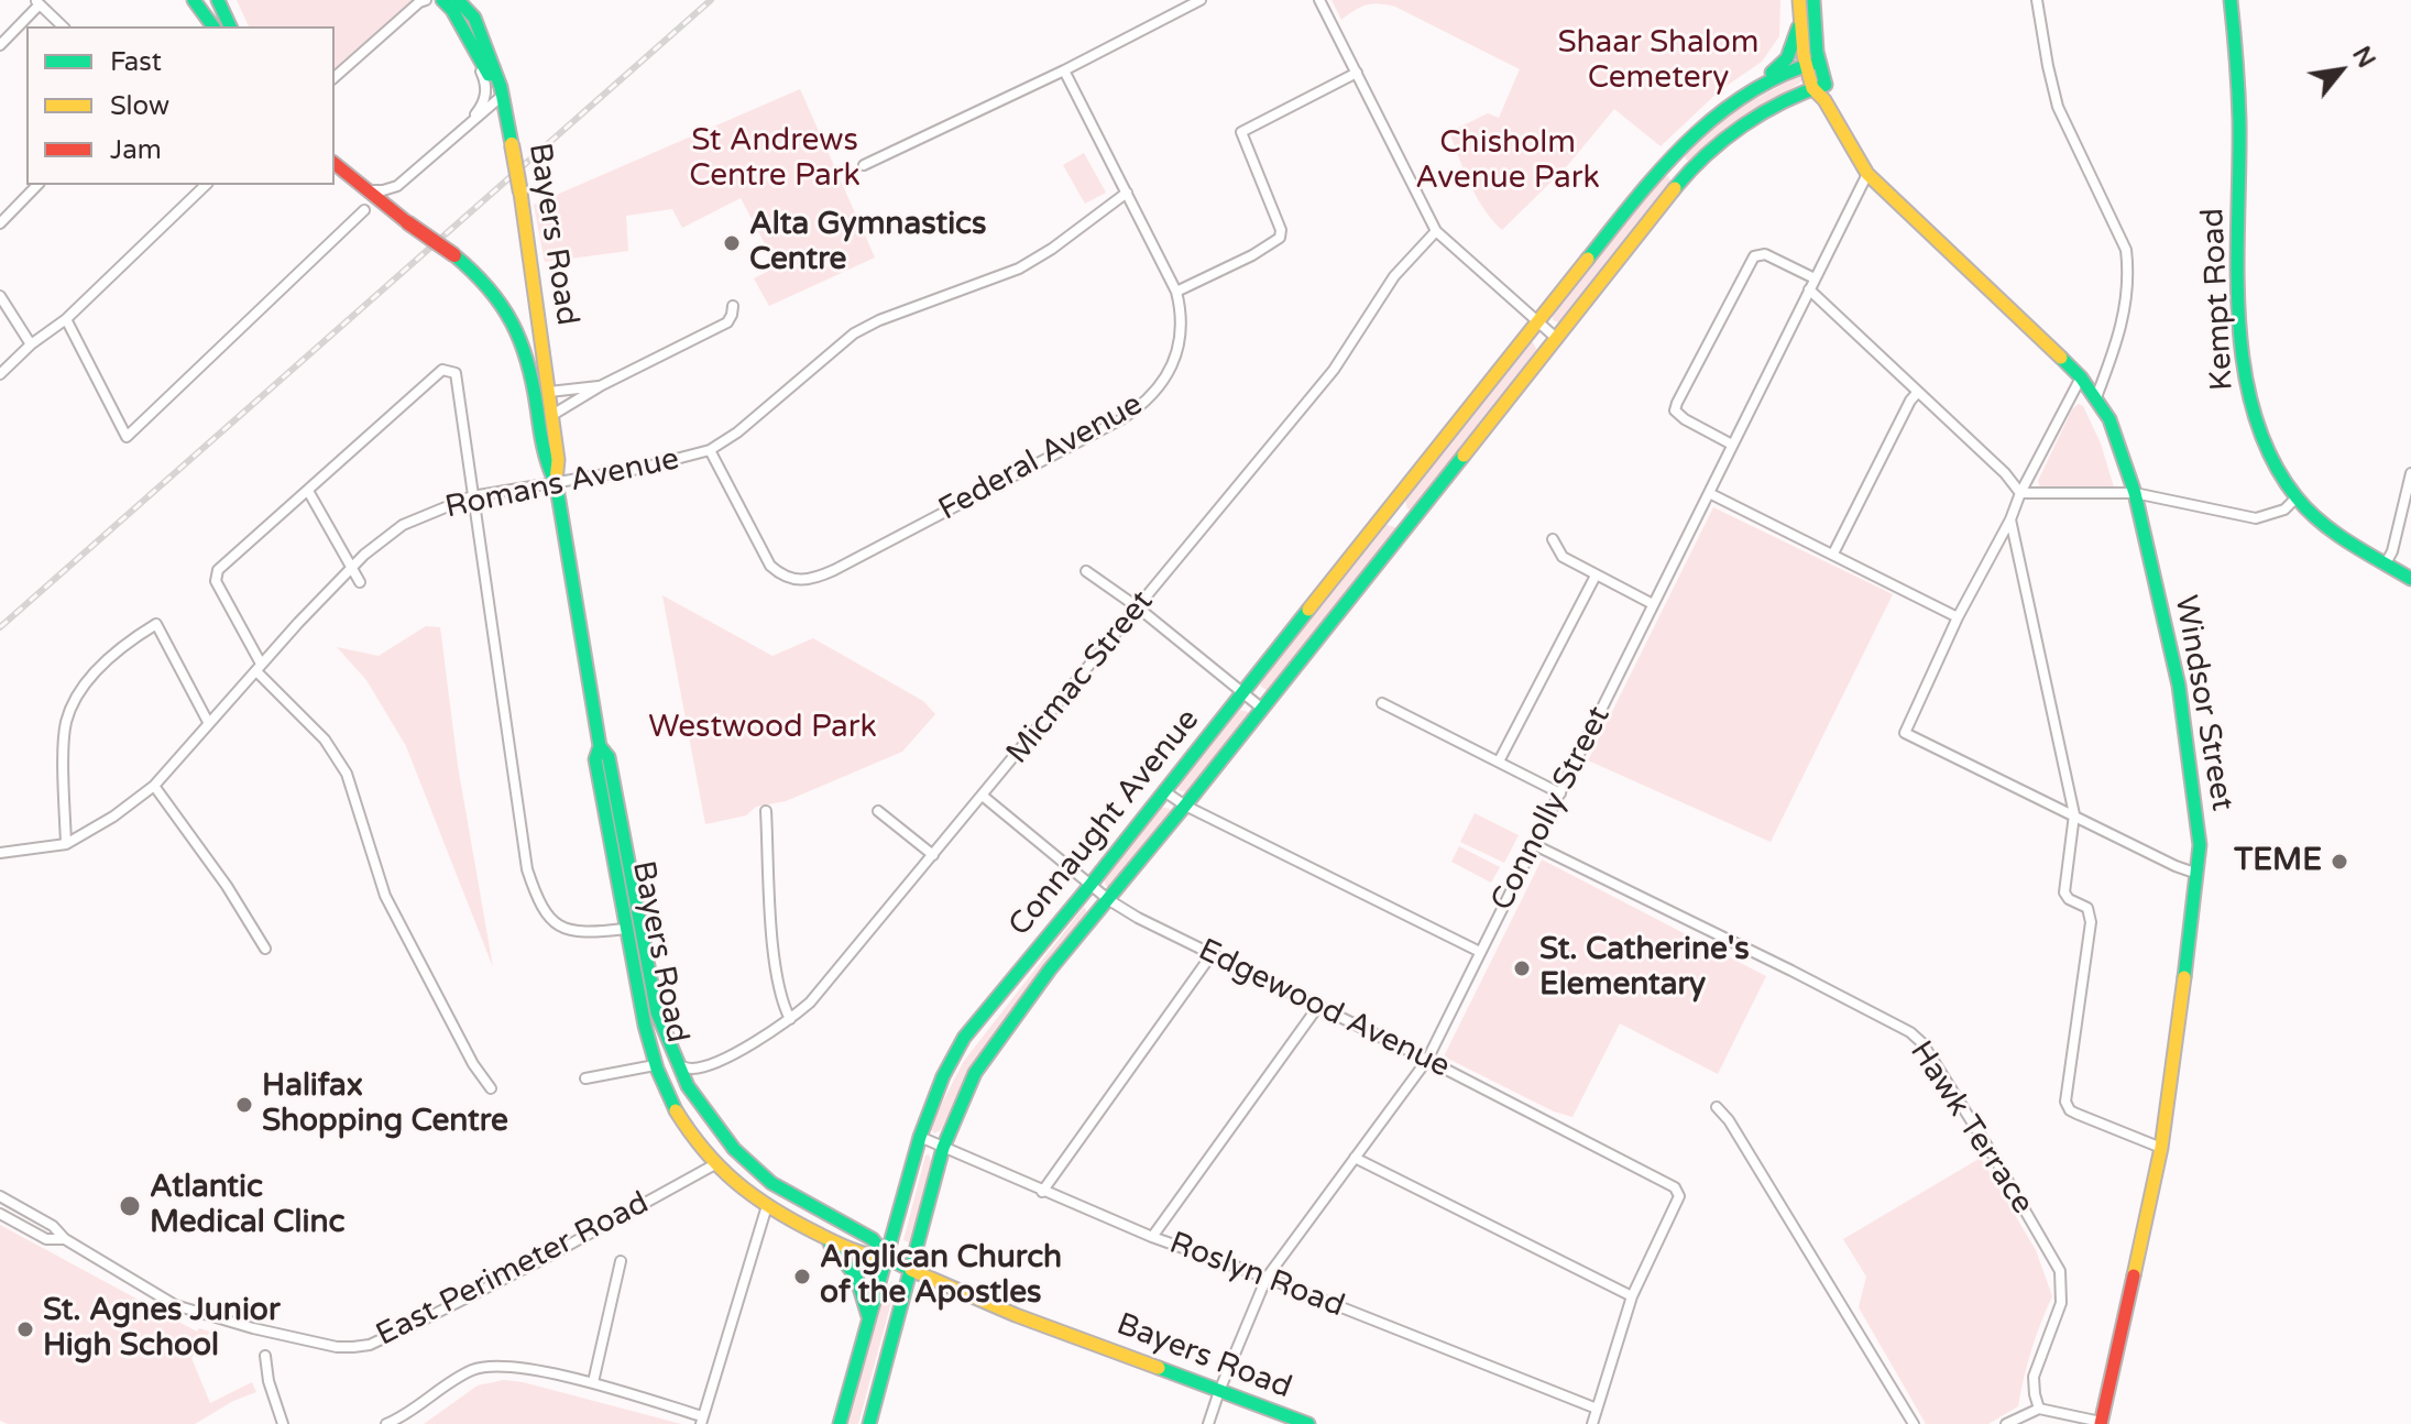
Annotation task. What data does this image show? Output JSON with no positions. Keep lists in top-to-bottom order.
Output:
{
  "streets": {
    "main road": [
      "Bayers Road",
      "Kempt Road",
      "Windsor Street",
      "Connaught Avenue"
    ],
    "street": [
      "Federal Avenue",
      "Romans Avenue",
      "Micmac Street",
      "Connolly Street",
      "Edgewood Avenue",
      "Hawk Terrace",
      "East Perimeter Road",
      "Roslyn Road"
    ]
  },
  "crossings": [
    ["Bayers Road", "Romans Avenue"],
    ["Bayers Road", "Micmac Street"],
    ["Bayers Road", "Connolly Street"],
    ["Bayers Road", "Connaught Avenue"],
    ["Bayers Road", "East Perimeter Road"],
    ["Federal Avenue", "Romans Avenue"],
    ["Micmac Street", "Edgewood Avenue"],
    ["Windsor Street", "Connolly Street"],
    ["Windsor Street", "Connaught Avenue"],
    ["Connolly Street", "Edgewood Avenue"],
    ["Connolly Street", "Hawk Terrace"],
    ["Connolly Street", "Roslyn Road"],
    ["Connaught Avenue", "Edgewood Avenue"],
    ["Connaught Avenue", "Roslyn Road"]
  ],
  "parks": [
    "Shaar Shalom Cemetery",
    "St Andrews Centre Park",
    "Chisholm Avenue Park",
    "Westwood Park"
  ],
  "places": [
    "Alta Gymnastics Centre",
    "TEME",
    "St. Catherine's Elementary",
    "Halifax Shopping Centre",
    "Atlantic Medical Clinc",
    "Anglican Church of the Apostles",
    "St. Agnes Junior High School"
  ],
  "legend": ["Fast", "Slow", "Jam"],
  "north": "top right"
}
